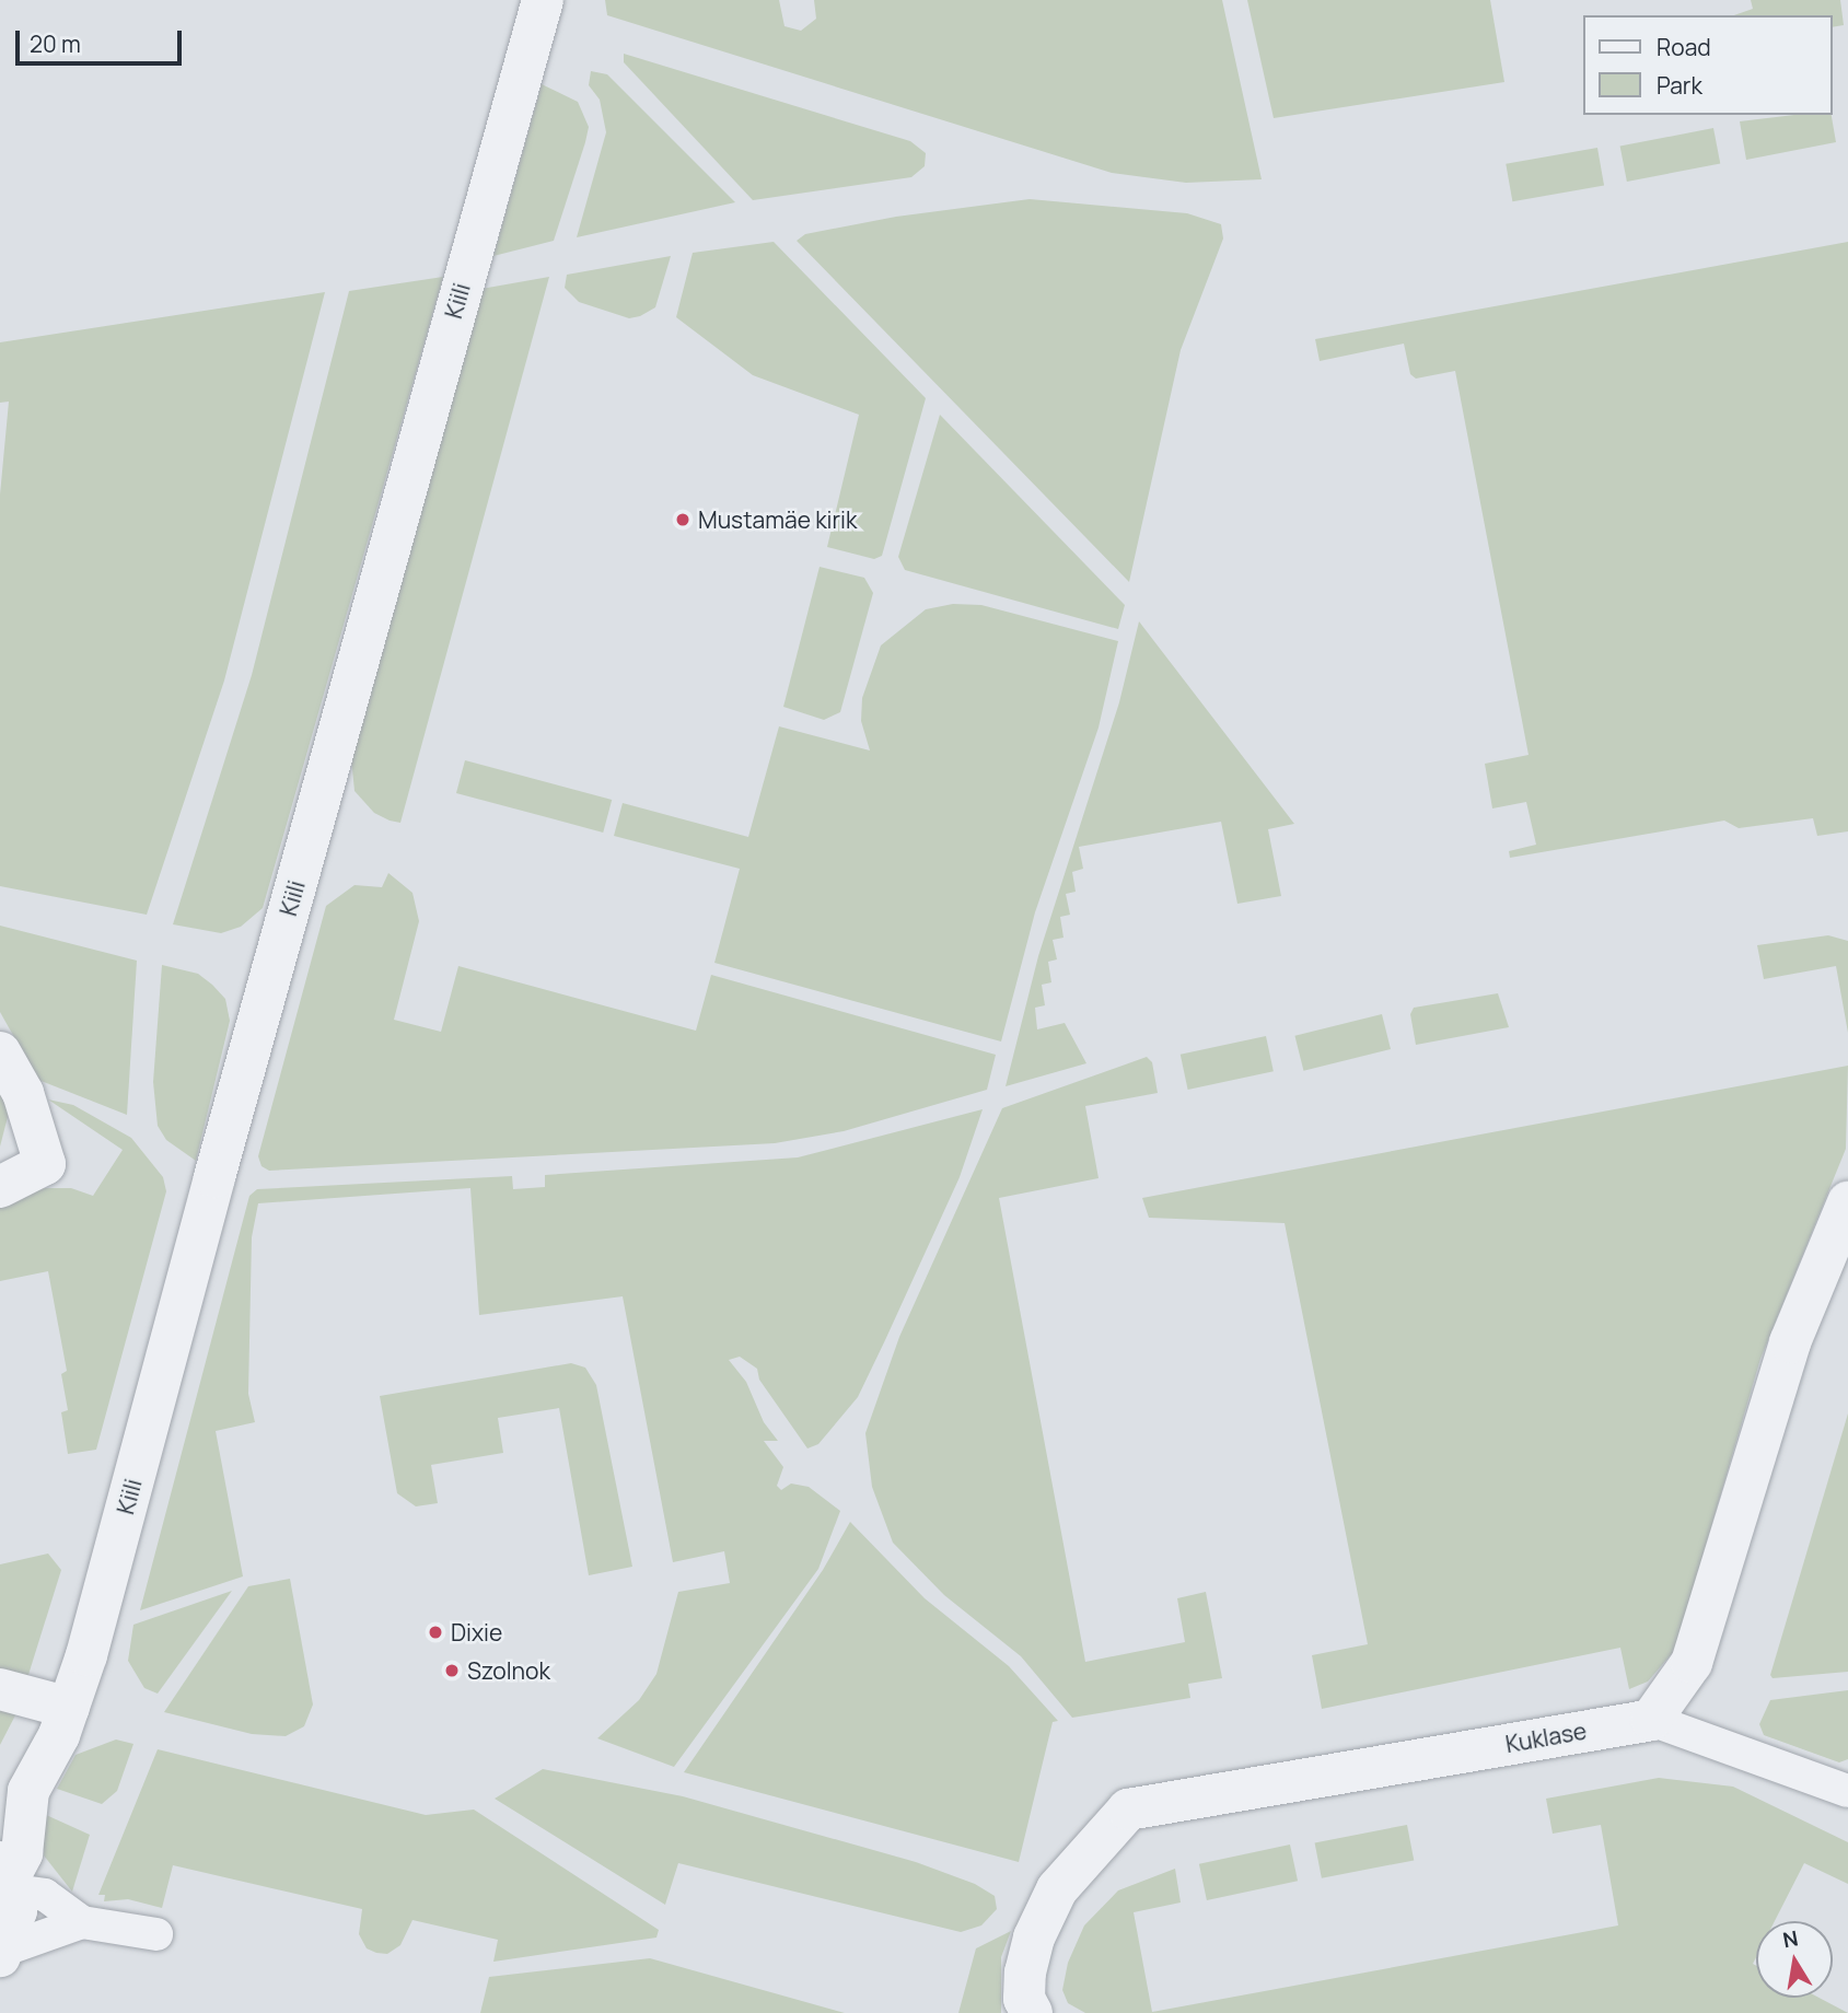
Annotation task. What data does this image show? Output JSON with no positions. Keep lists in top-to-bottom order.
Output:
{
  "streets": {
    "street": ["Kiili", "Kuklase"]
  },
  "places": ["Mustamäe kirik", "Dixie", "Szolnok"],
  "legend": ["Road", "Park"],
  "scale_bar": "20 m",
  "north": "top"
}
